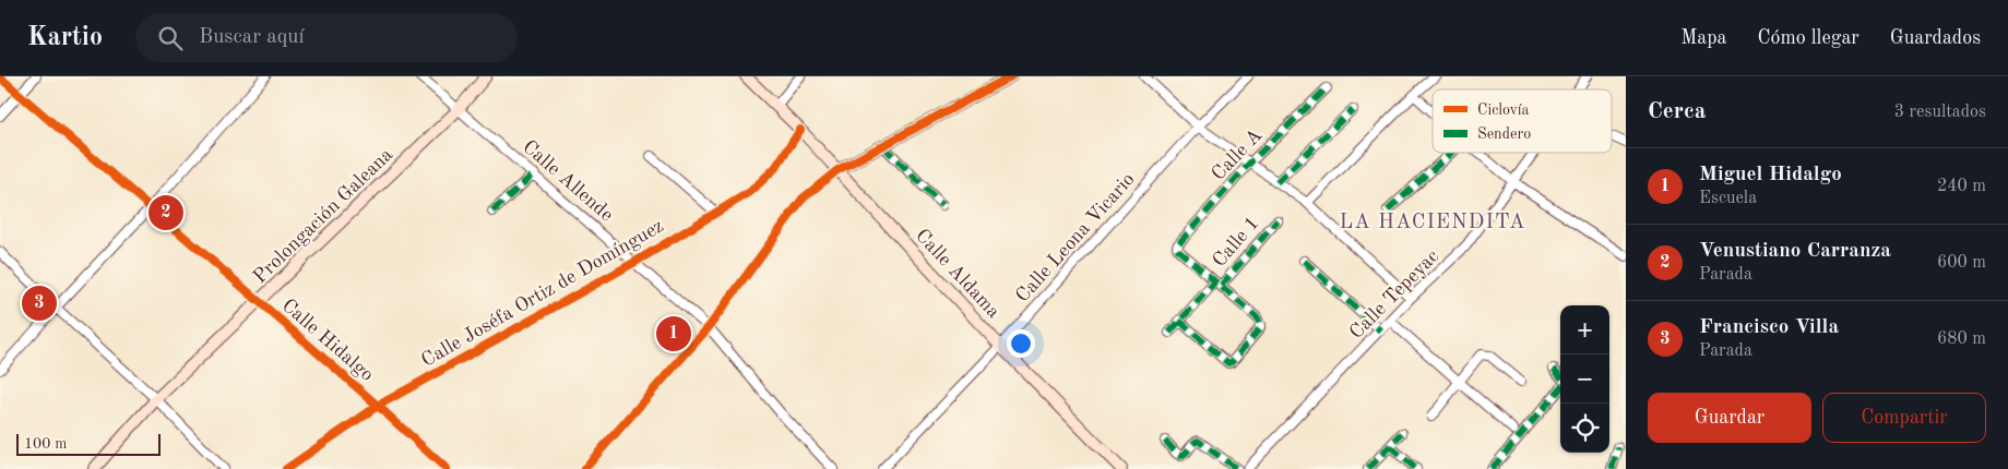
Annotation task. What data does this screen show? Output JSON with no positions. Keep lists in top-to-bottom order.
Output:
{
  "streets": {
    "street": [
      "Calle A",
      "Calle Allende",
      "Prolongación Galeana",
      "Calle Leona Vicario",
      "Calle 1",
      "Calle Aldama",
      "Calle Joséfa Ortiz de Domínguez",
      "Calle Tepeyac",
      "Calle Hidalgo"
    ]
  },
  "crossings": [
    ["Calle A", "Calle 1"],
    ["Calle Allende", "Prolongación Galeana"],
    ["Calle Allende", "Calle Joséfa Ortiz de Domínguez"],
    ["Prolongación Galeana", "Calle Hidalgo"],
    ["Calle Leona Vicario", "Calle Aldama"],
    ["Calle Aldama", "Calle Joséfa Ortiz de Domínguez"],
    ["Calle Joséfa Ortiz de Domínguez", "Calle Hidalgo"]
  ],
  "districts": ["LA HACIENDITA"],
  "legend": ["Ciclovía", "Sendero"],
  "scale_bar": "100 m",
  "page": {
    "header": "Kartio",
    "search": "Buscar aquí",
    "nav": ["Mapa", "Cómo llegar", "Guardados"],
    "heading": ["Cerca", "3 resultados"],
    "list": [
      {
        "mark": "1",
        "name": "Miguel Hidalgo",
        "note": "Escuela",
        "value": "240 m"
      },
      {
        "mark": "2",
        "name": "Venustiano Carranza",
        "note": "Parada",
        "value": "600 m"
      },
      {
        "mark": "3",
        "name": "Francisco Villa",
        "note": "Parada",
        "value": "680 m"
      }
    ],
    "pins": ["2", "3", "1"],
    "map_buttons": ["+", "−"],
    "buttons": ["Guardar", "Compartir"],
    "scale": "100 m"
  }
}
